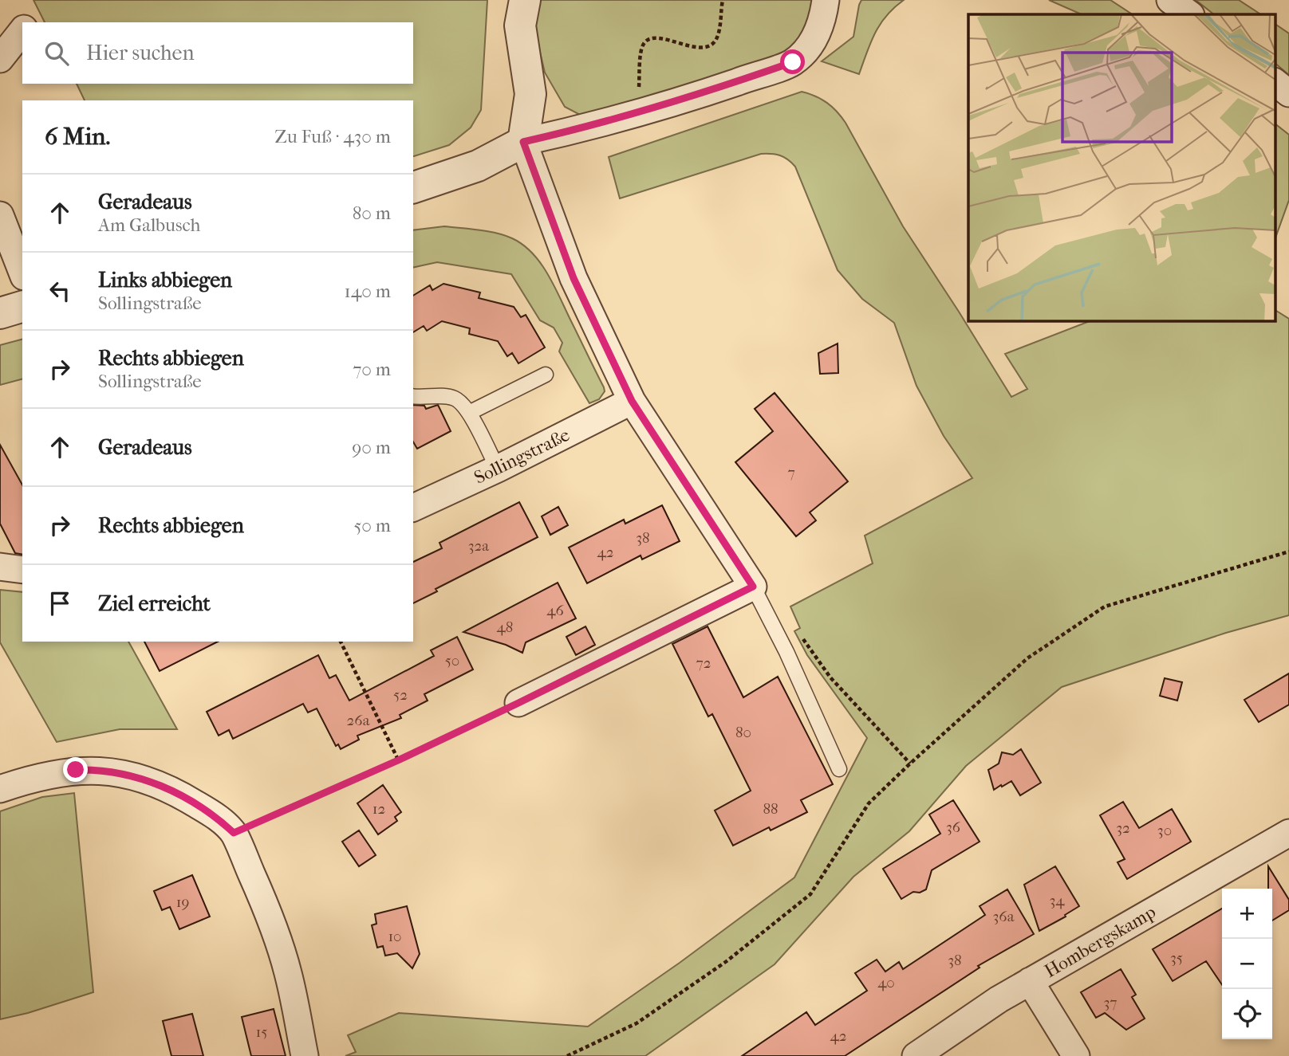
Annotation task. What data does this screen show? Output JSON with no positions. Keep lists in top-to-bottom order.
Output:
{
  "streets": {
    "street": ["Sollingstraße", "Hombergskamp"]
  },
  "house_numbers": [
    "7",
    "38",
    "32a",
    "42",
    "46",
    "48",
    "50",
    "72",
    "52",
    "26a",
    "80",
    "12",
    "88",
    "36",
    "32",
    "30",
    "34",
    "19",
    "36a",
    "10",
    "35",
    "38",
    "40",
    "37",
    "15",
    "42"
  ],
  "page": {
    "search": "Hier suchen",
    "heading": ["6 Min.", "Zu Fuß · 430 m"],
    "list": [
      ["Geradeaus", "Am Galbusch", "80 m"],
      ["Links abbiegen", "Sollingstraße", "140 m"],
      ["Rechts abbiegen", "Sollingstraße", "70 m"],
      ["Geradeaus", "90 m"],
      ["Rechts abbiegen", "50 m"],
      "Ziel erreicht"
    ],
    "map_buttons": ["+", "−"]
  }
}
